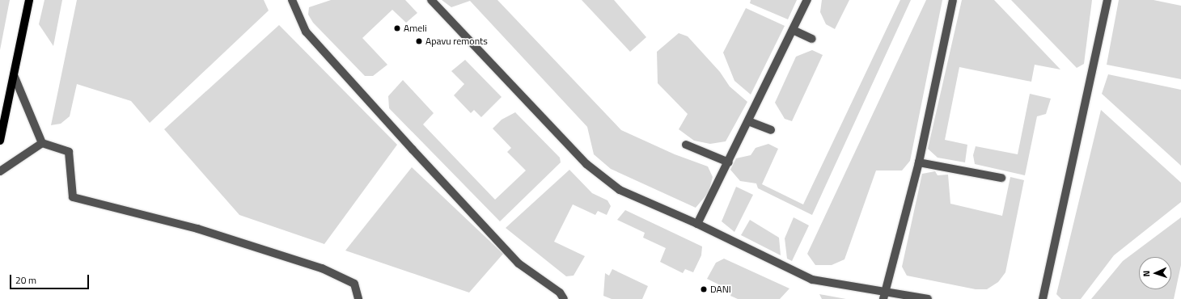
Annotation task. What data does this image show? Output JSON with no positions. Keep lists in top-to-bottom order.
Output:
{
  "places": ["Ameli", "Apavu remonts", "DANI"],
  "scale_bar": "20 m",
  "north": "left"
}
